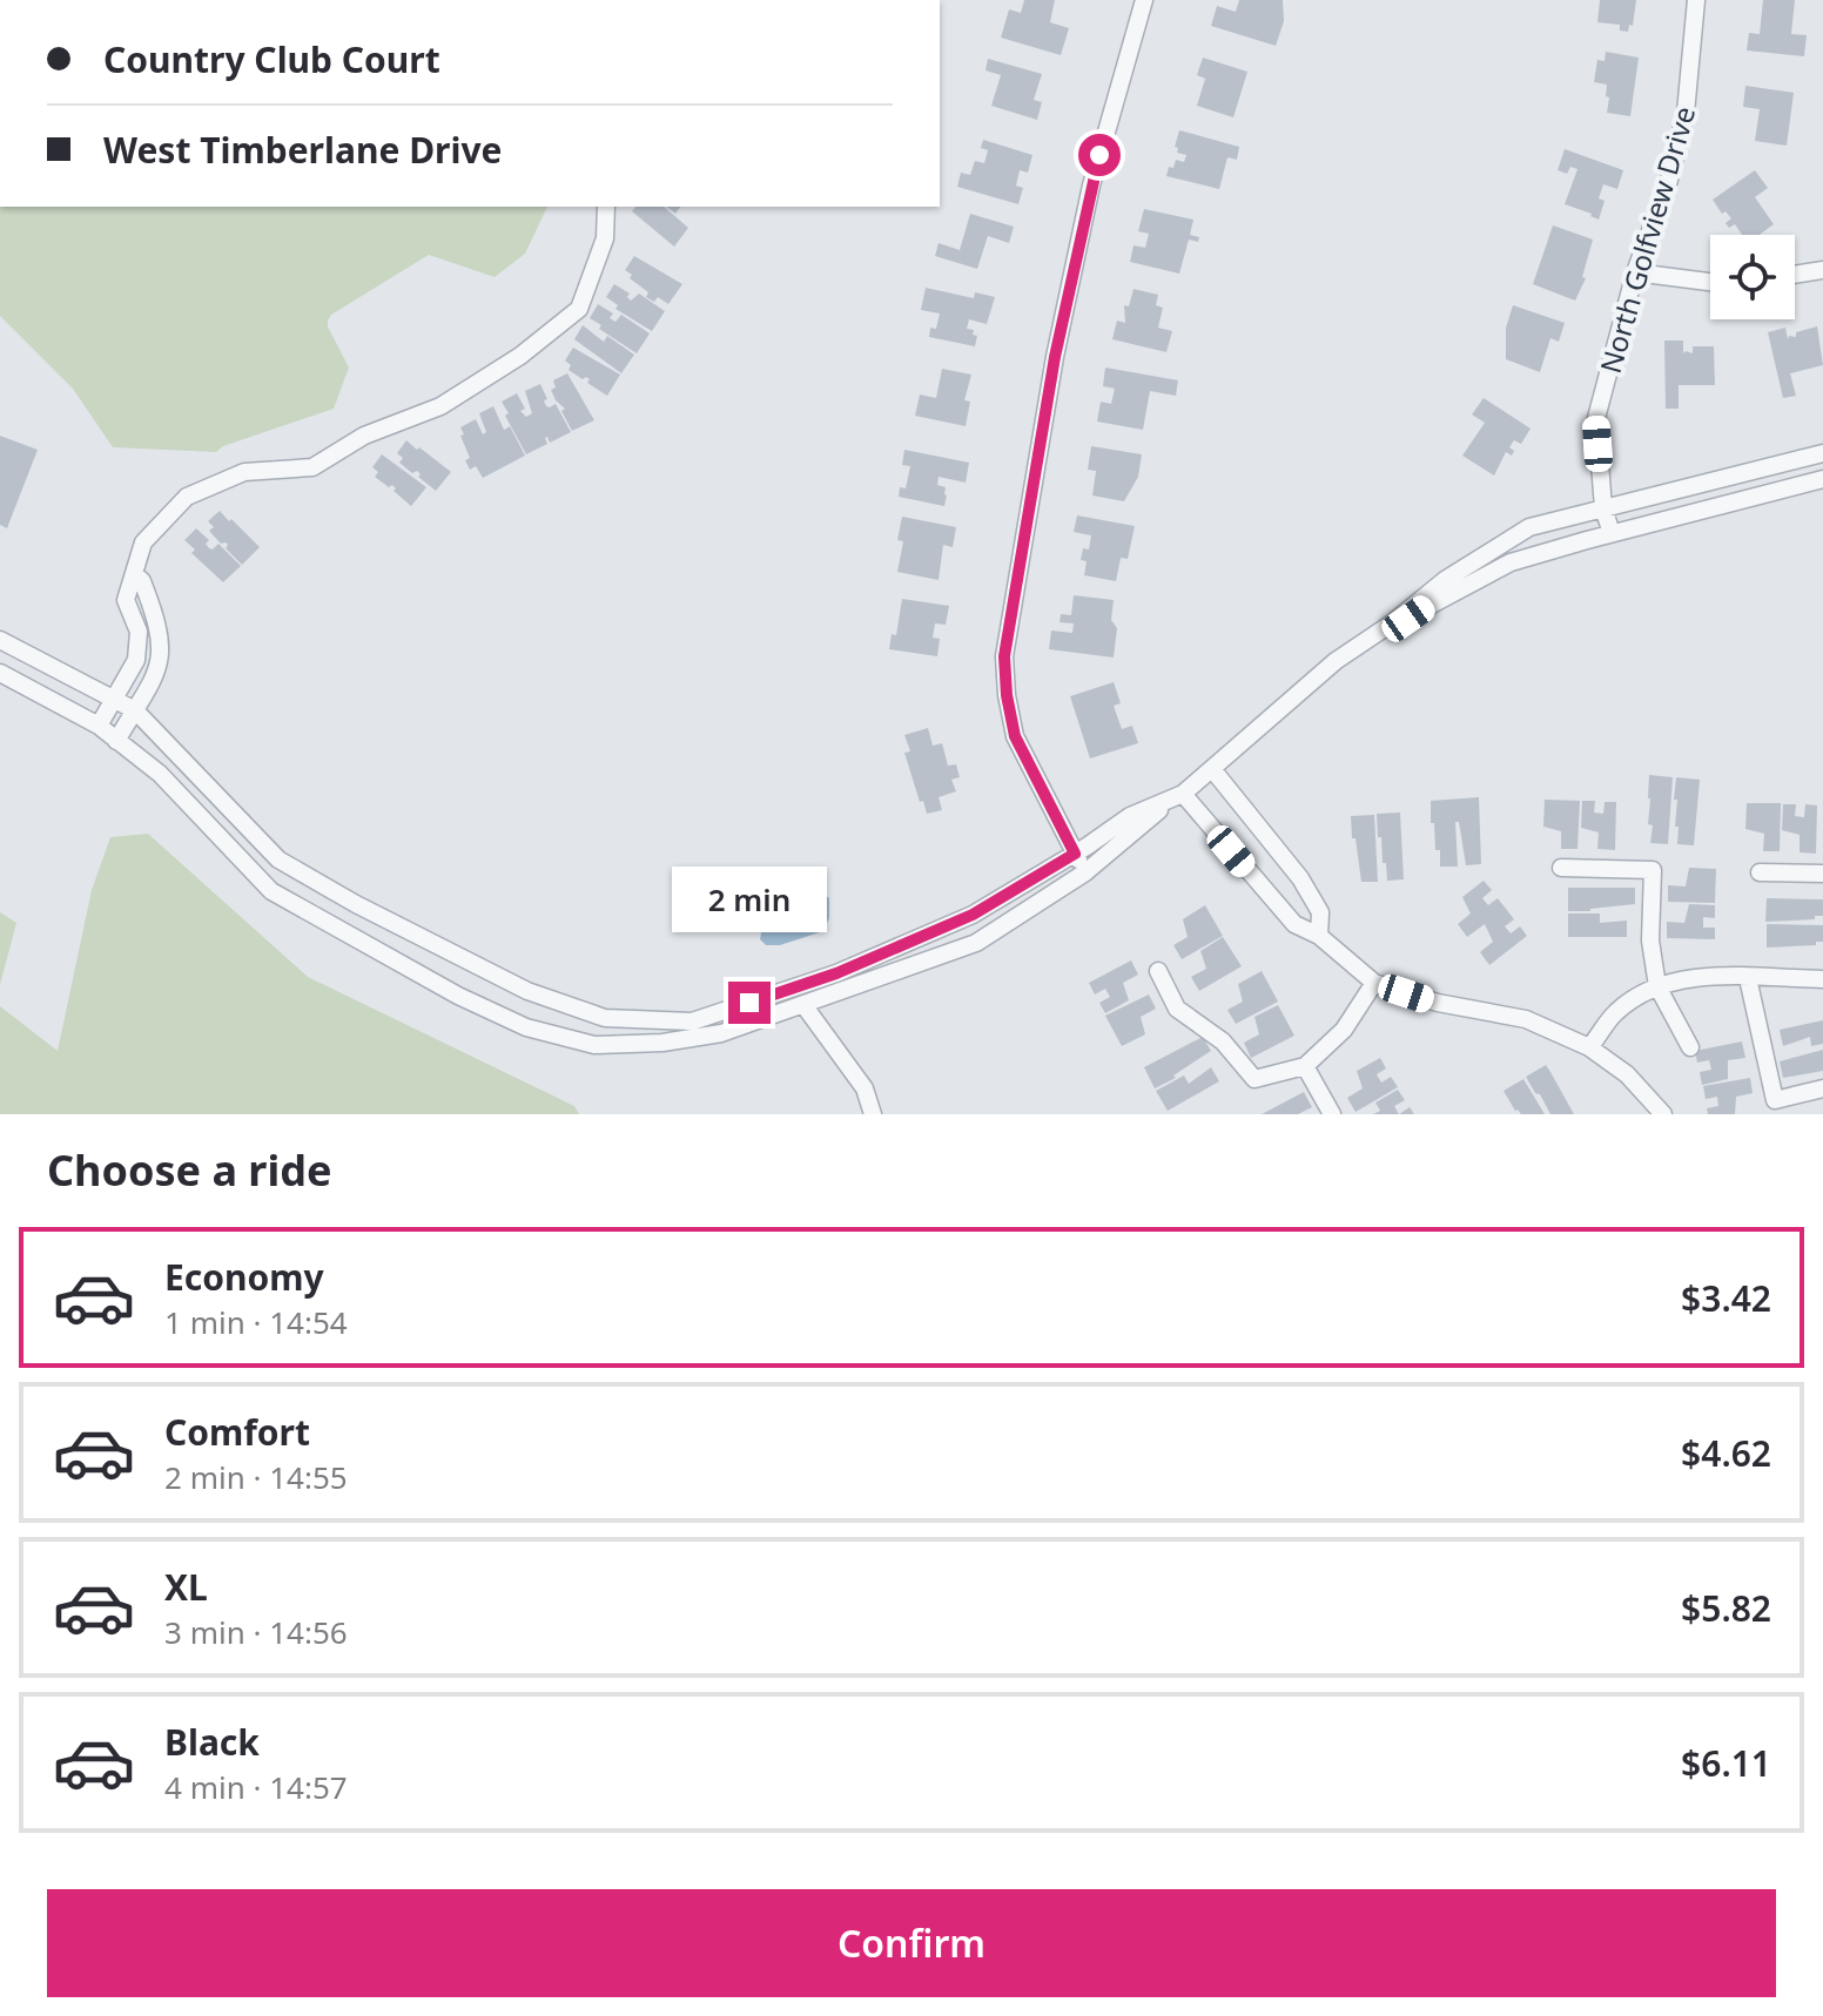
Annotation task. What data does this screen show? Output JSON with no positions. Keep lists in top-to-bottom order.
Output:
{
  "streets": {
    "street": ["North Golfview Drive"]
  },
  "page": {
    "banner": ["Country Club Court", "West Timberlane Drive"],
    "bubble": "2 min",
    "heading": "Choose a ride",
    "list": [
      {
        "name": "Economy",
        "note": "1 min · 14:54",
        "value": "$3.42"
      },
      {
        "name": "Comfort",
        "note": "2 min · 14:55",
        "value": "$4.62"
      },
      {
        "name": "XL",
        "note": "3 min · 14:56",
        "value": "$5.82"
      },
      {
        "name": "Black",
        "note": "4 min · 14:57",
        "value": "$6.11"
      }
    ],
    "buttons": "Confirm"
  }
}
